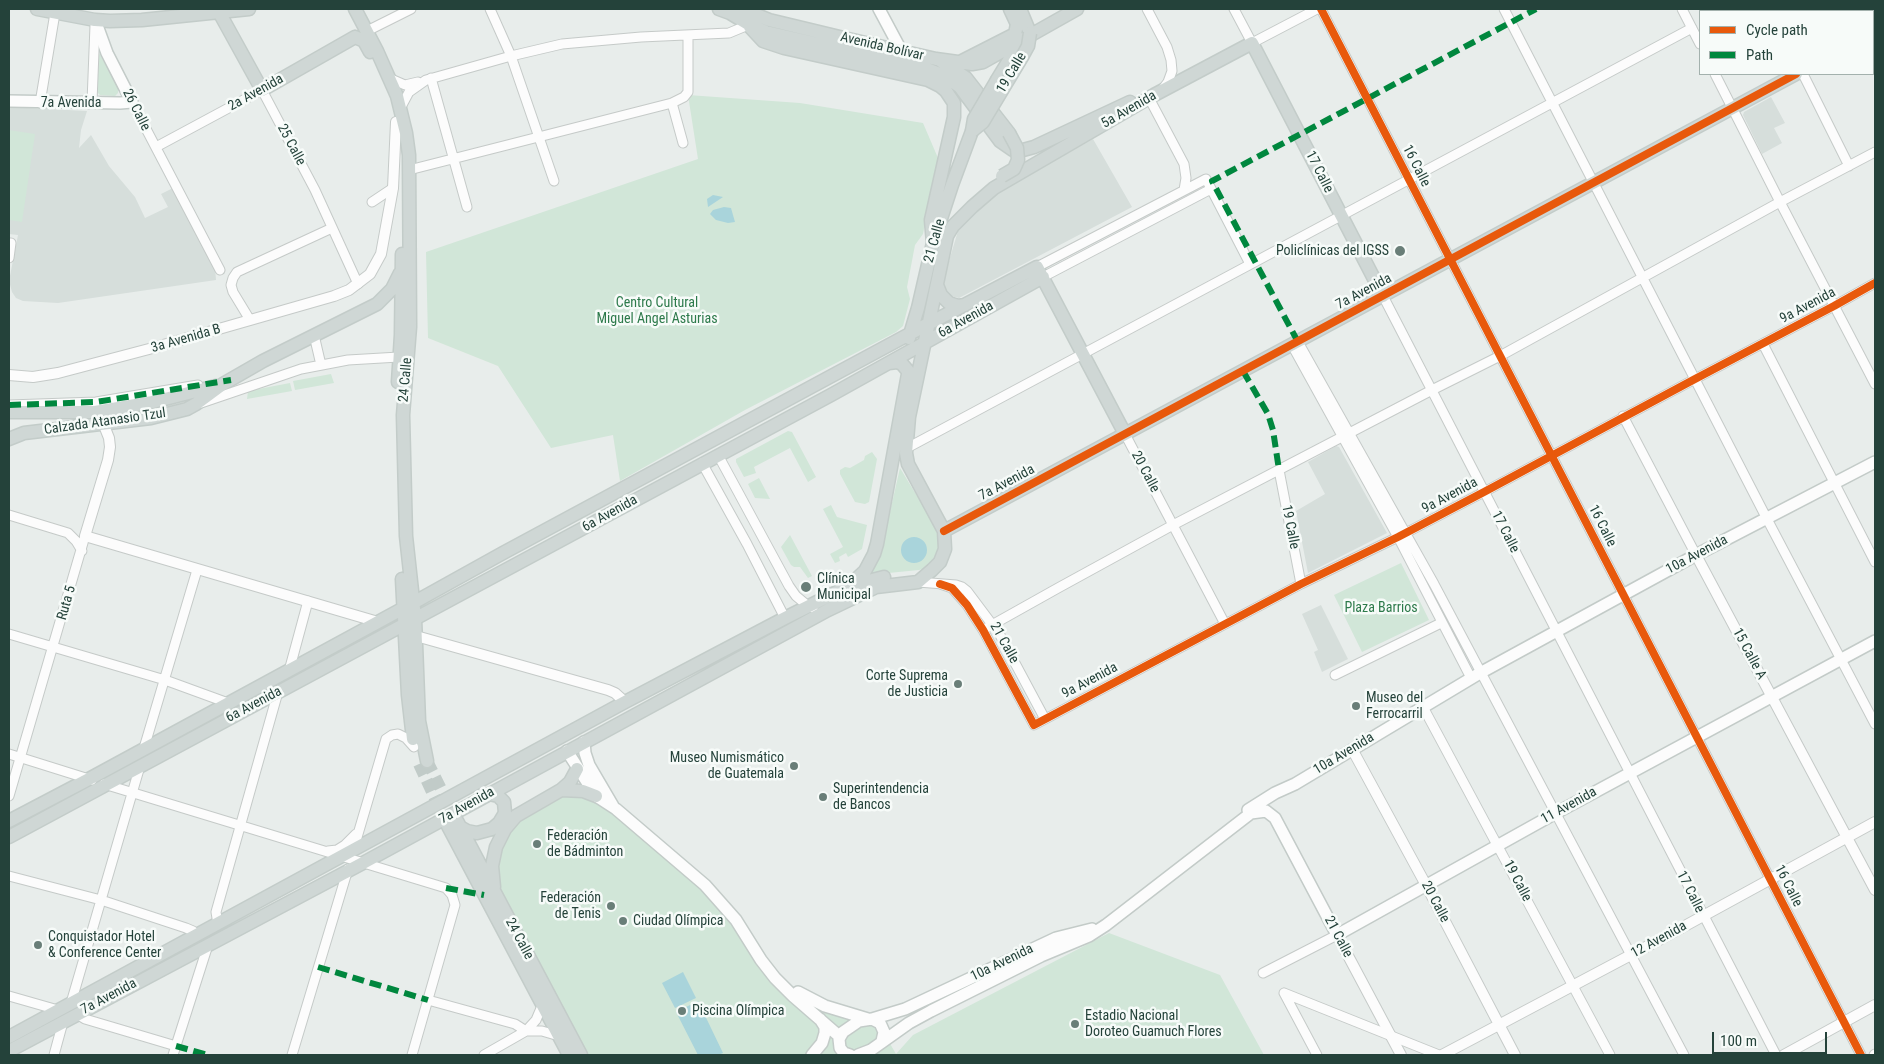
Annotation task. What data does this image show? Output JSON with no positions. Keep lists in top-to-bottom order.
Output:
{
  "streets": {
    "main road": [
      "Avenida Bolívar",
      "19 Calle",
      "2a Avenida",
      "7a Avenida",
      "26 Calle",
      "5a Avenida",
      "25 Calle",
      "17 Calle",
      "21 Calle",
      "6a Avenida",
      "24 Calle",
      "Calzada Atanasio Tzul",
      "20 Calle",
      "10a Avenida",
      "11 Avenida"
    ],
    "street": [
      "16 Calle",
      "9a Avenida",
      "3a Avenida B",
      "Ruta 5",
      "15 Calle A",
      "12 Avenida"
    ]
  },
  "crossings": [
    ["Avenida Bolívar", "21 Calle"],
    ["19 Calle", "21 Calle"],
    ["19 Calle", "9a Avenida"],
    ["19 Calle", "10a Avenida"],
    ["19 Calle", "11 Avenida"],
    ["19 Calle", "12 Avenida"],
    ["2a Avenida", "26 Calle"],
    ["2a Avenida", "25 Calle"],
    ["2a Avenida", "24 Calle"],
    ["7a Avenida", "26 Calle"],
    ["7a Avenida", "16 Calle"],
    ["7a Avenida", "17 Calle"],
    ["7a Avenida", "21 Calle"],
    ["7a Avenida", "20 Calle"],
    ["5a Avenida", "17 Calle"],
    ["5a Avenida", "21 Calle"],
    ["25 Calle", "3a Avenida B"],
    ["25 Calle", "24 Calle"],
    ["16 Calle", "9a Avenida"],
    ["16 Calle", "10a Avenida"],
    ["16 Calle", "11 Avenida"],
    ["16 Calle", "12 Avenida"],
    ["17 Calle", "9a Avenida"],
    ["17 Calle", "10a Avenida"],
    ["17 Calle", "11 Avenida"],
    ["17 Calle", "12 Avenida"],
    ["21 Calle", "9a Avenida"],
    ["21 Calle", "6a Avenida"],
    ["21 Calle", "10a Avenida"],
    ["21 Calle", "11 Avenida"],
    ["9a Avenida", "20 Calle"],
    ["9a Avenida", "15 Calle A"],
    ["6a Avenida", "24 Calle"],
    ["6a Avenida", "20 Calle"],
    ["3a Avenida B", "24 Calle"],
    ["24 Calle", "Calzada Atanasio Tzul"],
    ["Calzada Atanasio Tzul", "Ruta 5"],
    ["20 Calle", "10a Avenida"],
    ["20 Calle", "11 Avenida"],
    ["20 Calle", "12 Avenida"],
    ["10a Avenida", "15 Calle A"],
    ["15 Calle A", "11 Avenida"],
    ["15 Calle A", "12 Avenida"]
  ],
  "parks": ["Centro Cultural Miguel Angel Asturias", "Plaza Barrios"],
  "places": [
    "Policlínicas del IGSS",
    "Clínica Municipal",
    "Corte Suprema de Justicia",
    "Museo del Ferrocarril",
    "Museo Numismático de Guatemala",
    "Superintendencia de Bancos",
    "Federación de Bádminton",
    "Federación de Tenis",
    "Ciudad Olímpica",
    "Conquistador Hotel & Conference Center",
    "Piscina Olímpica",
    "Estadio Nacional Doroteo Guamuch Flores"
  ],
  "legend": ["Cycle path", "Path"],
  "scale_bar": "100 m"
}
